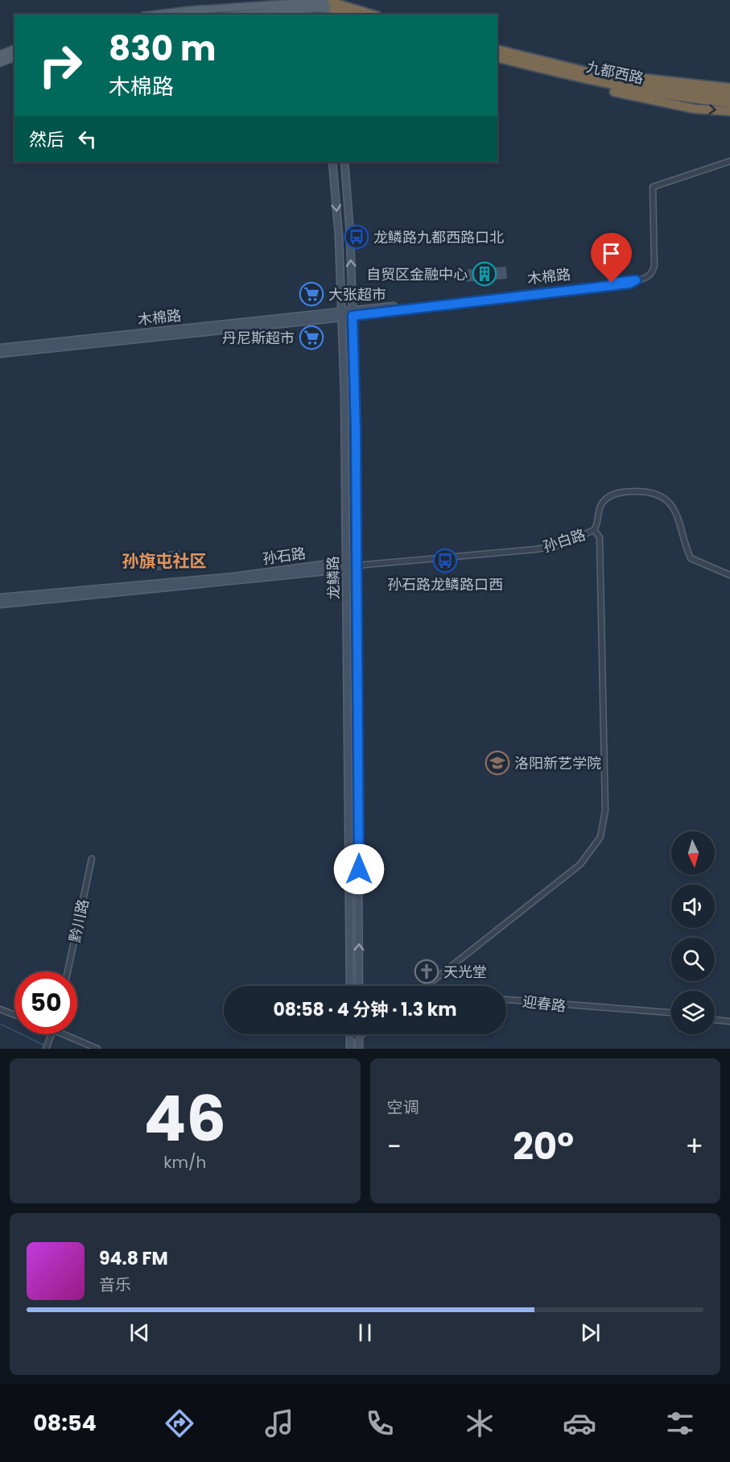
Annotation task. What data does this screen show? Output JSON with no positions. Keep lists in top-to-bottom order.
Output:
{
  "streets": {
    "highway": ["九都西路"],
    "main road": ["木棉路", "孙石路", "龙鳞路"],
    "street": ["孙白路", "黔川路", "迎春路"]
  },
  "crossings": [
    ["木棉路", "龙鳞路"],
    ["孙白路", "孙石路"],
    ["孙白路", "龙鳞路"],
    ["孙石路", "龙鳞路"]
  ],
  "districts": ["孙旗屯社区"],
  "places": {
    "bus stop": ["龙鳞路九都西路口北", "孙石路龙鳞路口西"],
    "building": ["自贸区金融中心"],
    "supermarket": ["大张超市", "丹尼斯超市"],
    "school or university": ["洛阳新艺学院"],
    "church": ["天光堂"]
  },
  "north": "bottom",
  "page": {
    "turn": ["830 m", "木棉路"],
    "then": "然后",
    "limit": "50",
    "trip": "08:58 · 4 分钟 · 1.3 km",
    "tile": [
      ["46", "km/h"],
      "空调"
    ],
    "heat": ["−", "20°", "+"],
    "song": ["94.8 FM", "音乐"],
    "tabs": "08:54"
  }
}
